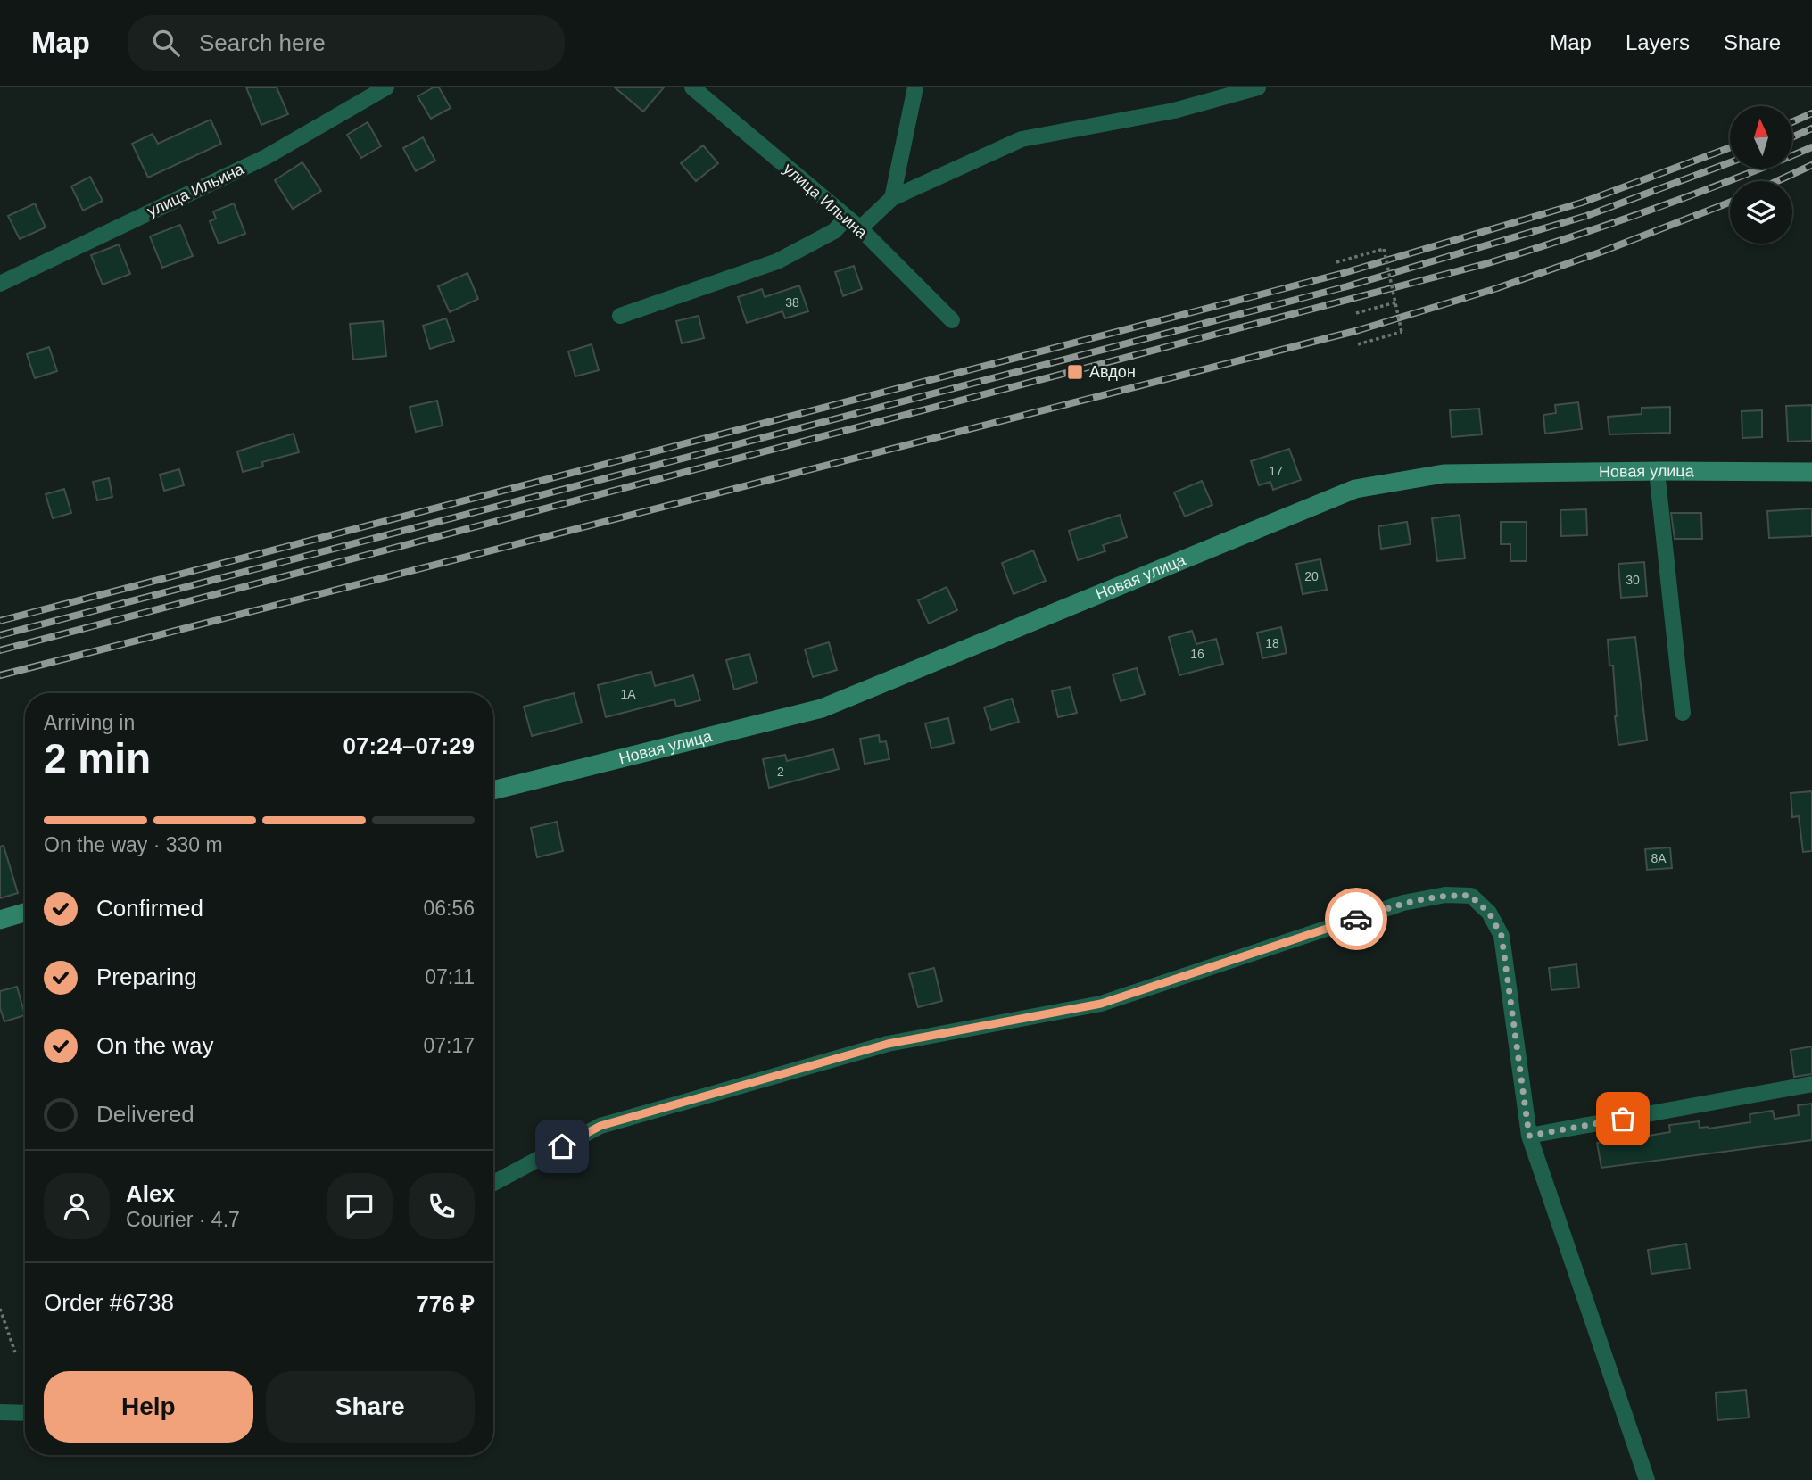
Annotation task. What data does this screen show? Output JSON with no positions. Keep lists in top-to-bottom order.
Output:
{
  "streets": {
    "street": ["улица Ильина", "Новая улица"]
  },
  "places": {
    "transit": ["Авдон"]
  },
  "house_numbers": [
    "38",
    "17",
    "20",
    "30",
    "18",
    "16",
    "1А",
    "2",
    "8А"
  ],
  "north": "top",
  "page": {
    "header": "Map",
    "search": "Search here",
    "nav": ["Map", "Layers", "Share"],
    "heading": ["2 min", "Arriving in", "07:24–07:29"],
    "panel": [
      "Alex",
      "Courier · 4.7",
      "Order #6738",
      "776 ₽"
    ],
    "bar": "On the way · 330 m",
    "list": [
      ["Confirmed", "06:56"],
      ["Preparing", "07:11"],
      ["On the way", "07:17"],
      "Delivered"
    ],
    "buttons": ["Help", "Share"]
  }
}
